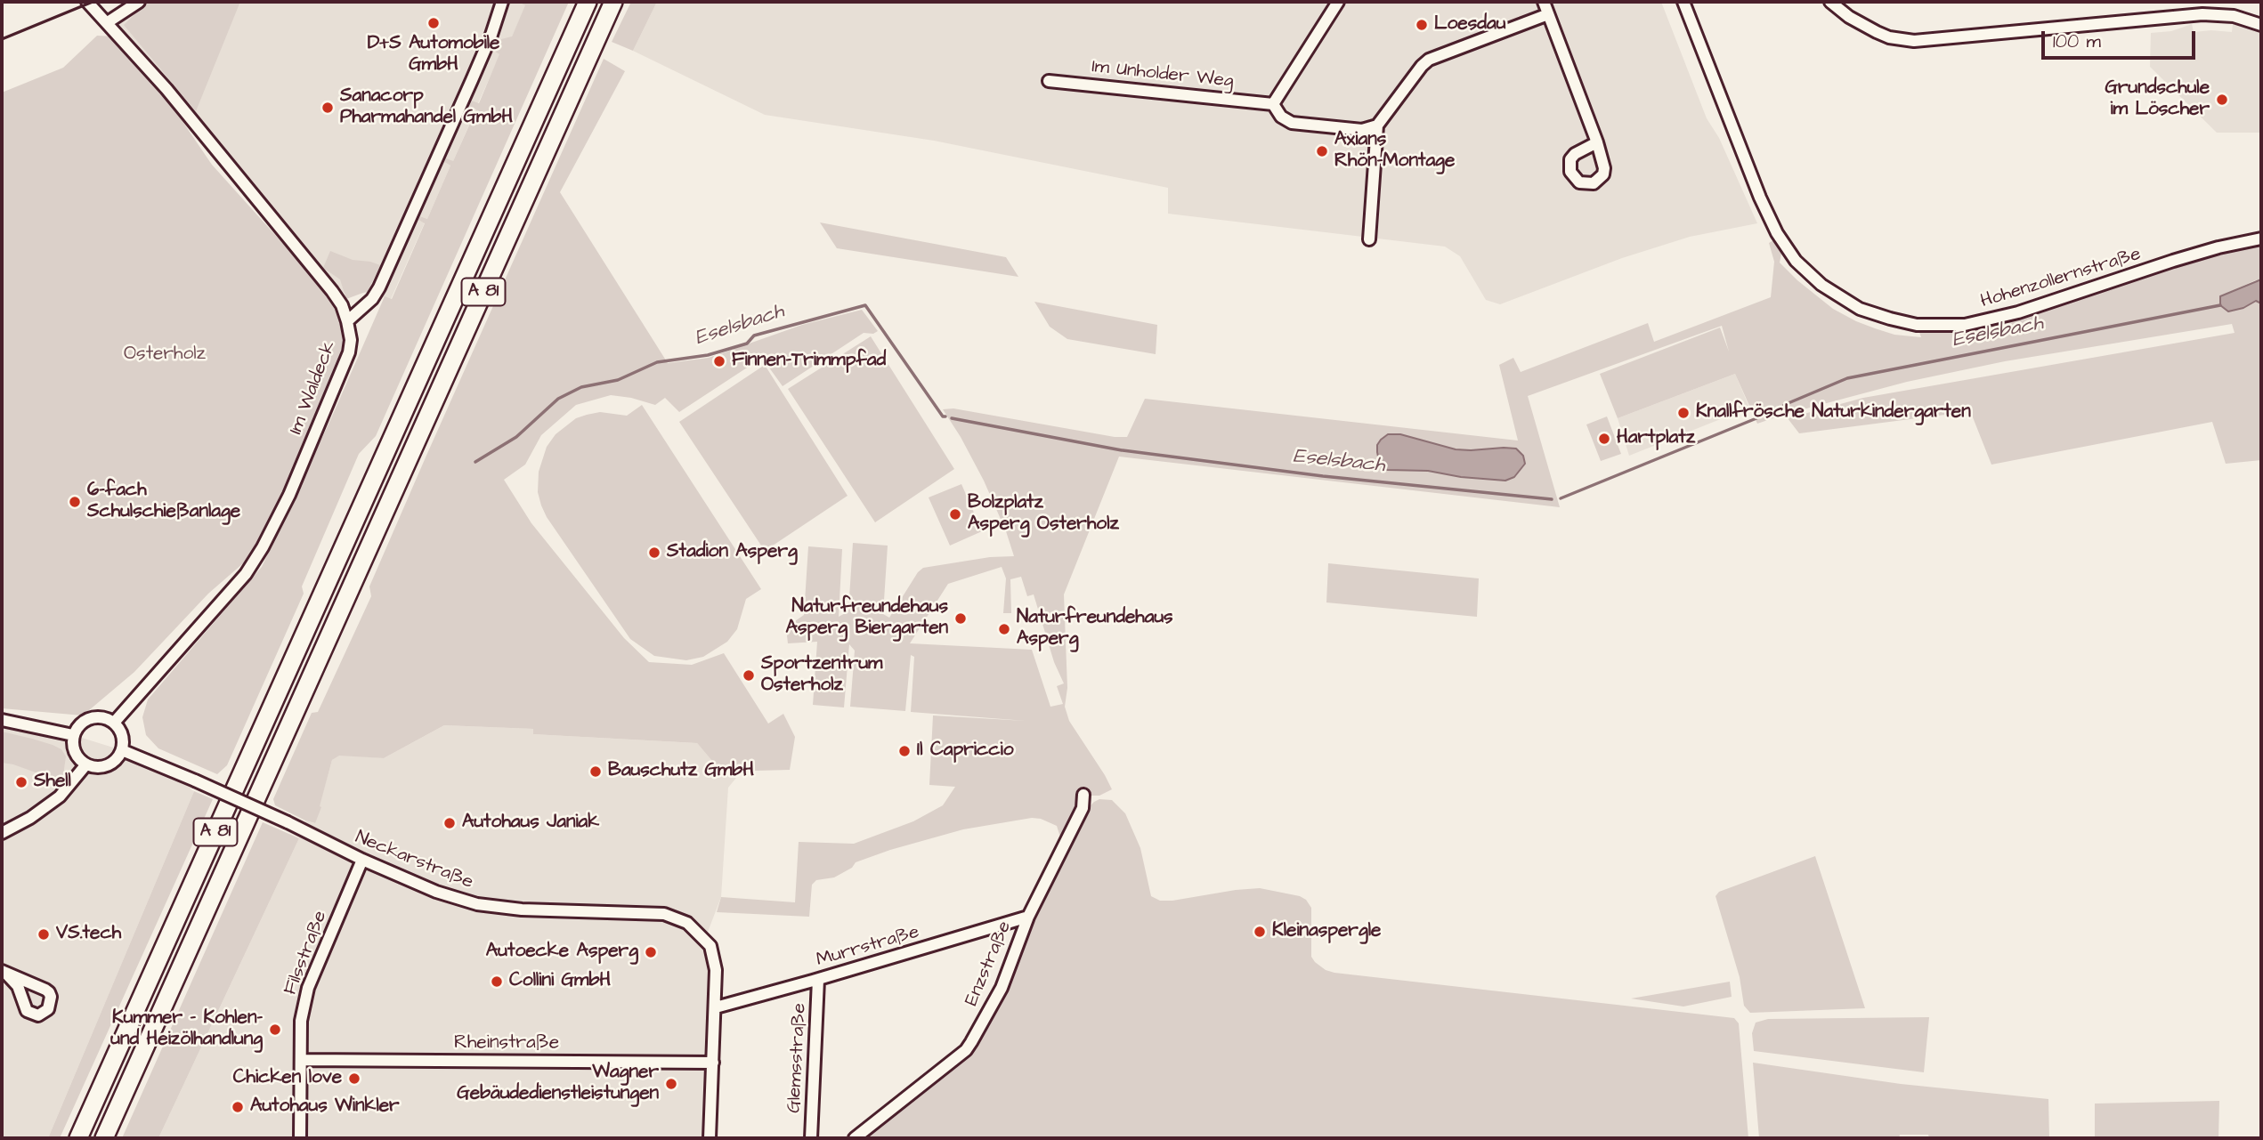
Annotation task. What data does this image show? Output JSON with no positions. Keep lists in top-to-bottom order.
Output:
{
  "streets": {
    "highway": ["A 81"],
    "street": [
      "Im Unholder Weg",
      "Hohenzollernstraße",
      "Im Waldeck",
      "Neckarstraße",
      "Murrstraße",
      "Filsstraße",
      "Enzstraße",
      "Rheinstraße",
      "Glemsstraße"
    ]
  },
  "crossings": [
    ["Im Waldeck", "Neckarstraße"],
    ["Neckarstraße", "Murrstraße"],
    ["Neckarstraße", "Filsstraße"],
    ["Murrstraße", "Enzstraße"],
    ["Murrstraße", "Glemsstraße"],
    ["Filsstraße", "Rheinstraße"]
  ],
  "water": ["Eselsbach"],
  "parks": ["Osterholz"],
  "places": [
    "D+S Automobile GmbH",
    "Loesdau",
    "Grundschule im Löscher",
    "Sanacorp Pharmahandel GmbH",
    "Axians Rhön-Montage",
    "Finnen-Trimmpfad",
    "Knallfrösche Naturkindergarten",
    "Hartplatz",
    "6-fach Schulschießanlage",
    "Bolzplatz Asperg Osterholz",
    "Stadion Asperg",
    "Naturfreundehaus Asperg Biergarten",
    "Naturfreundehaus Asperg",
    "Sportzentrum Osterholz",
    "Il Capriccio",
    "Bauschutz GmbH",
    "Shell",
    "Autohaus Janiak",
    "Kleinaspergle",
    "VS.tech",
    "Autoecke Asperg",
    "Collini GmbH",
    "Kummer - Kohlen- und Heizölhandlung",
    "Chicken love",
    "Wagner Gebäudedienstleistungen",
    "Autohaus Winkler"
  ],
  "scale_bar": "100 m"
}
